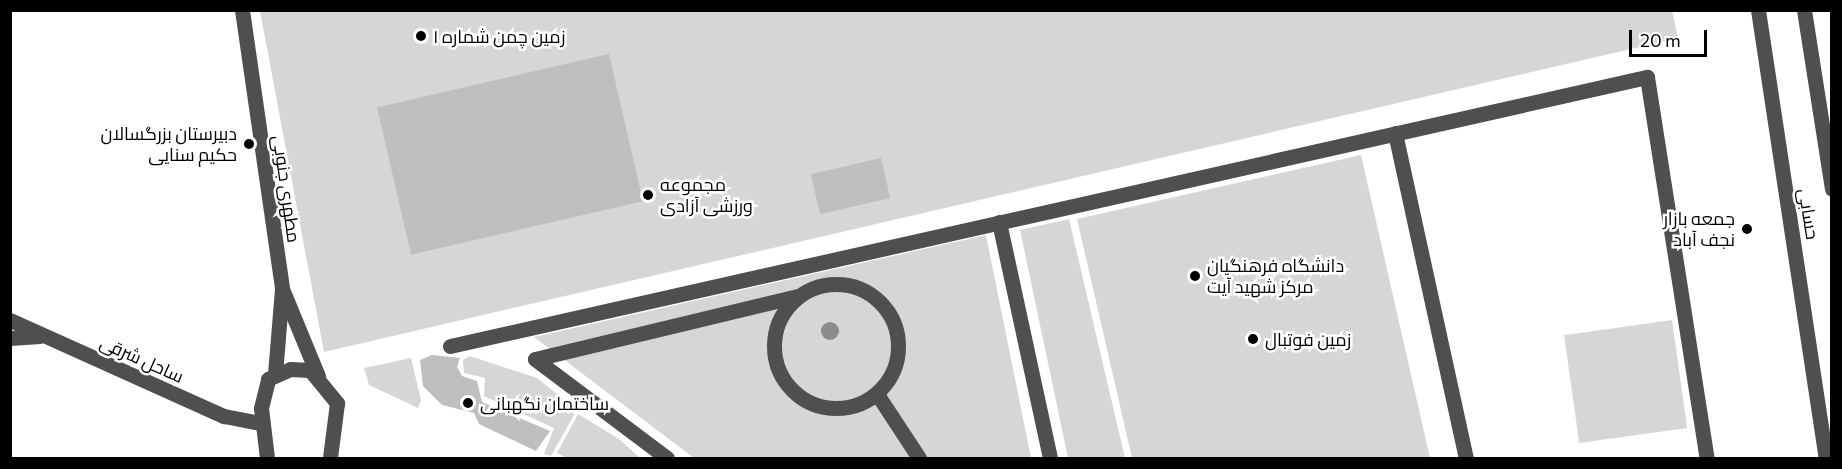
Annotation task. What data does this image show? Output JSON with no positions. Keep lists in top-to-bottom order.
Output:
{
  "streets": {
    "street": ["مطهری جنوبی", "حسابی", "ساحل شرقی"]
  },
  "crossings": [
    ["مطهری جنوبی", "ساحل شرقی"]
  ],
  "places": [
    "زمین چمن شماره ۱",
    "دبیرستان بزرگسالان حکیم سنایی",
    "مجموعه ورزشی آزادی",
    "جمعه بازار نجف آباد",
    "دانشگاه فرهنگیان مرکز شهید آیت",
    "زمین فوتبال",
    "ساختمان نگهبانی"
  ],
  "scale_bar": "20 m"
}
